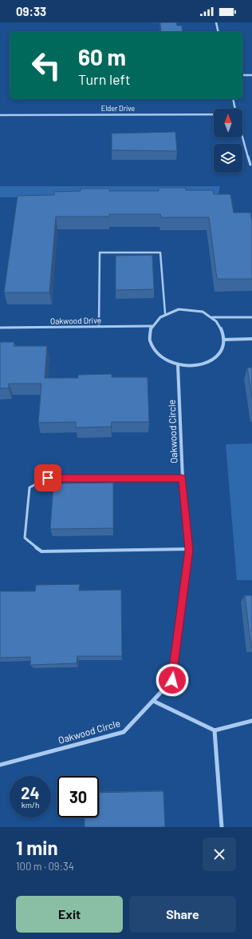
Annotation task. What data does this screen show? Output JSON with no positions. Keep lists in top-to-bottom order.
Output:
{
  "streets": {
    "street": ["Elder Drive", "Oakwood Drive", "Oakwood Circle"]
  },
  "crossings": [
    ["Oakwood Drive", "Oakwood Circle"]
  ],
  "north": "top",
  "page": {
    "status": "09:33",
    "turn": ["60 m", "Turn left"],
    "speed": "24 km/h",
    "limit": "30",
    "heading": ["1 min", "100 m · 09:34"],
    "buttons": ["Exit", "Share"]
  }
}
